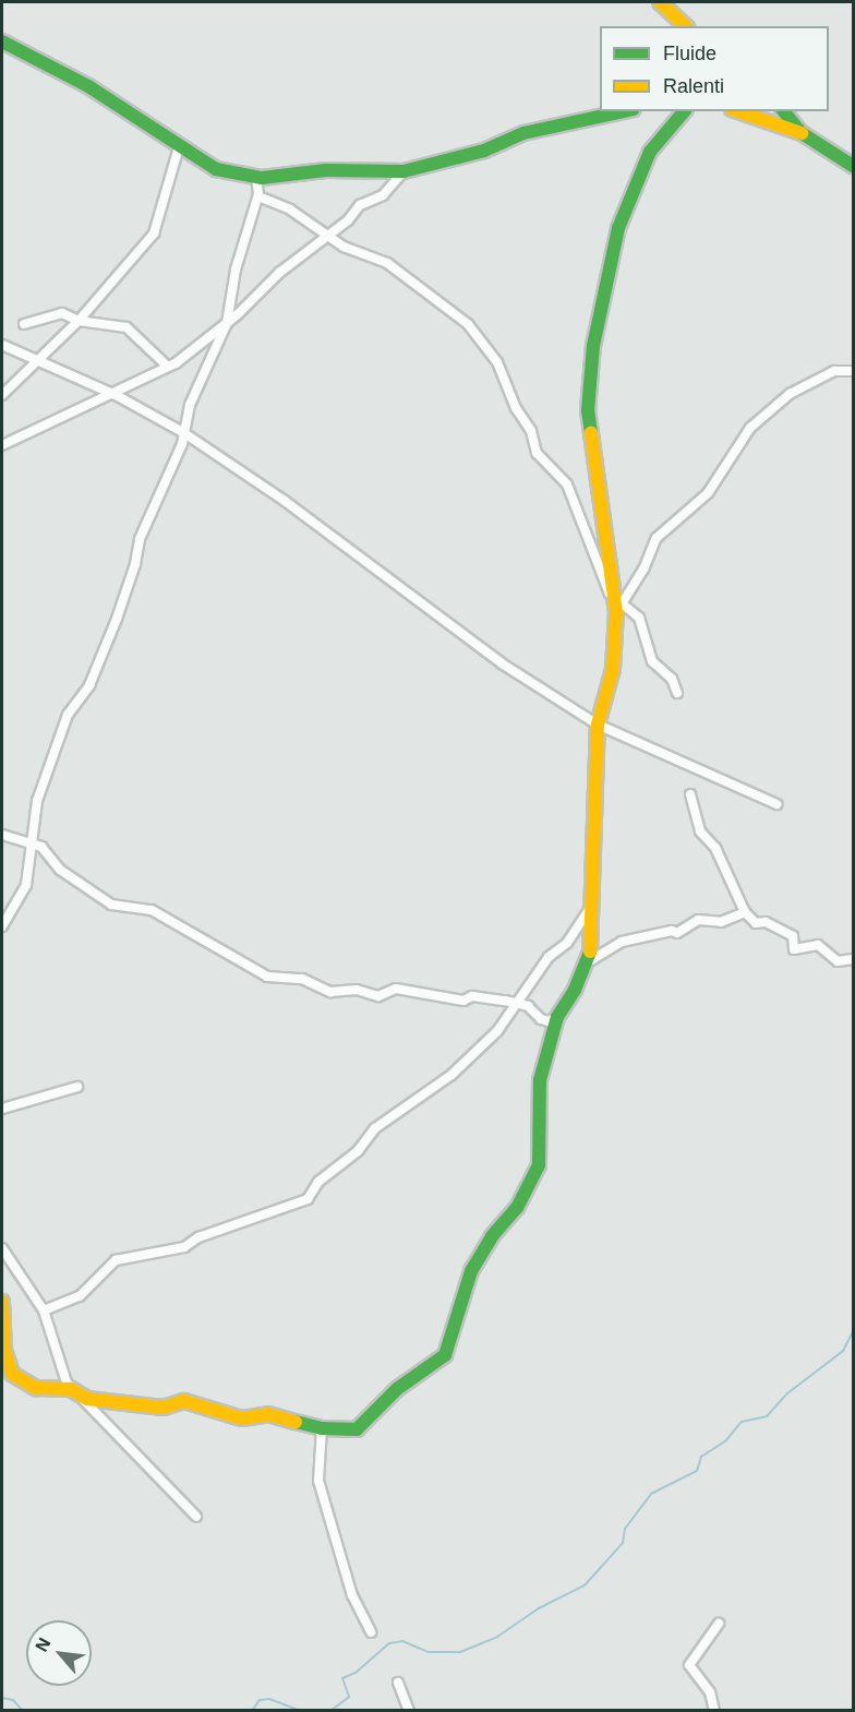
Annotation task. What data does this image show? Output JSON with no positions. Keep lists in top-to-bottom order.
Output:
{
  "legend": ["Fluide", "Ralenti"],
  "north": "top left"
}
